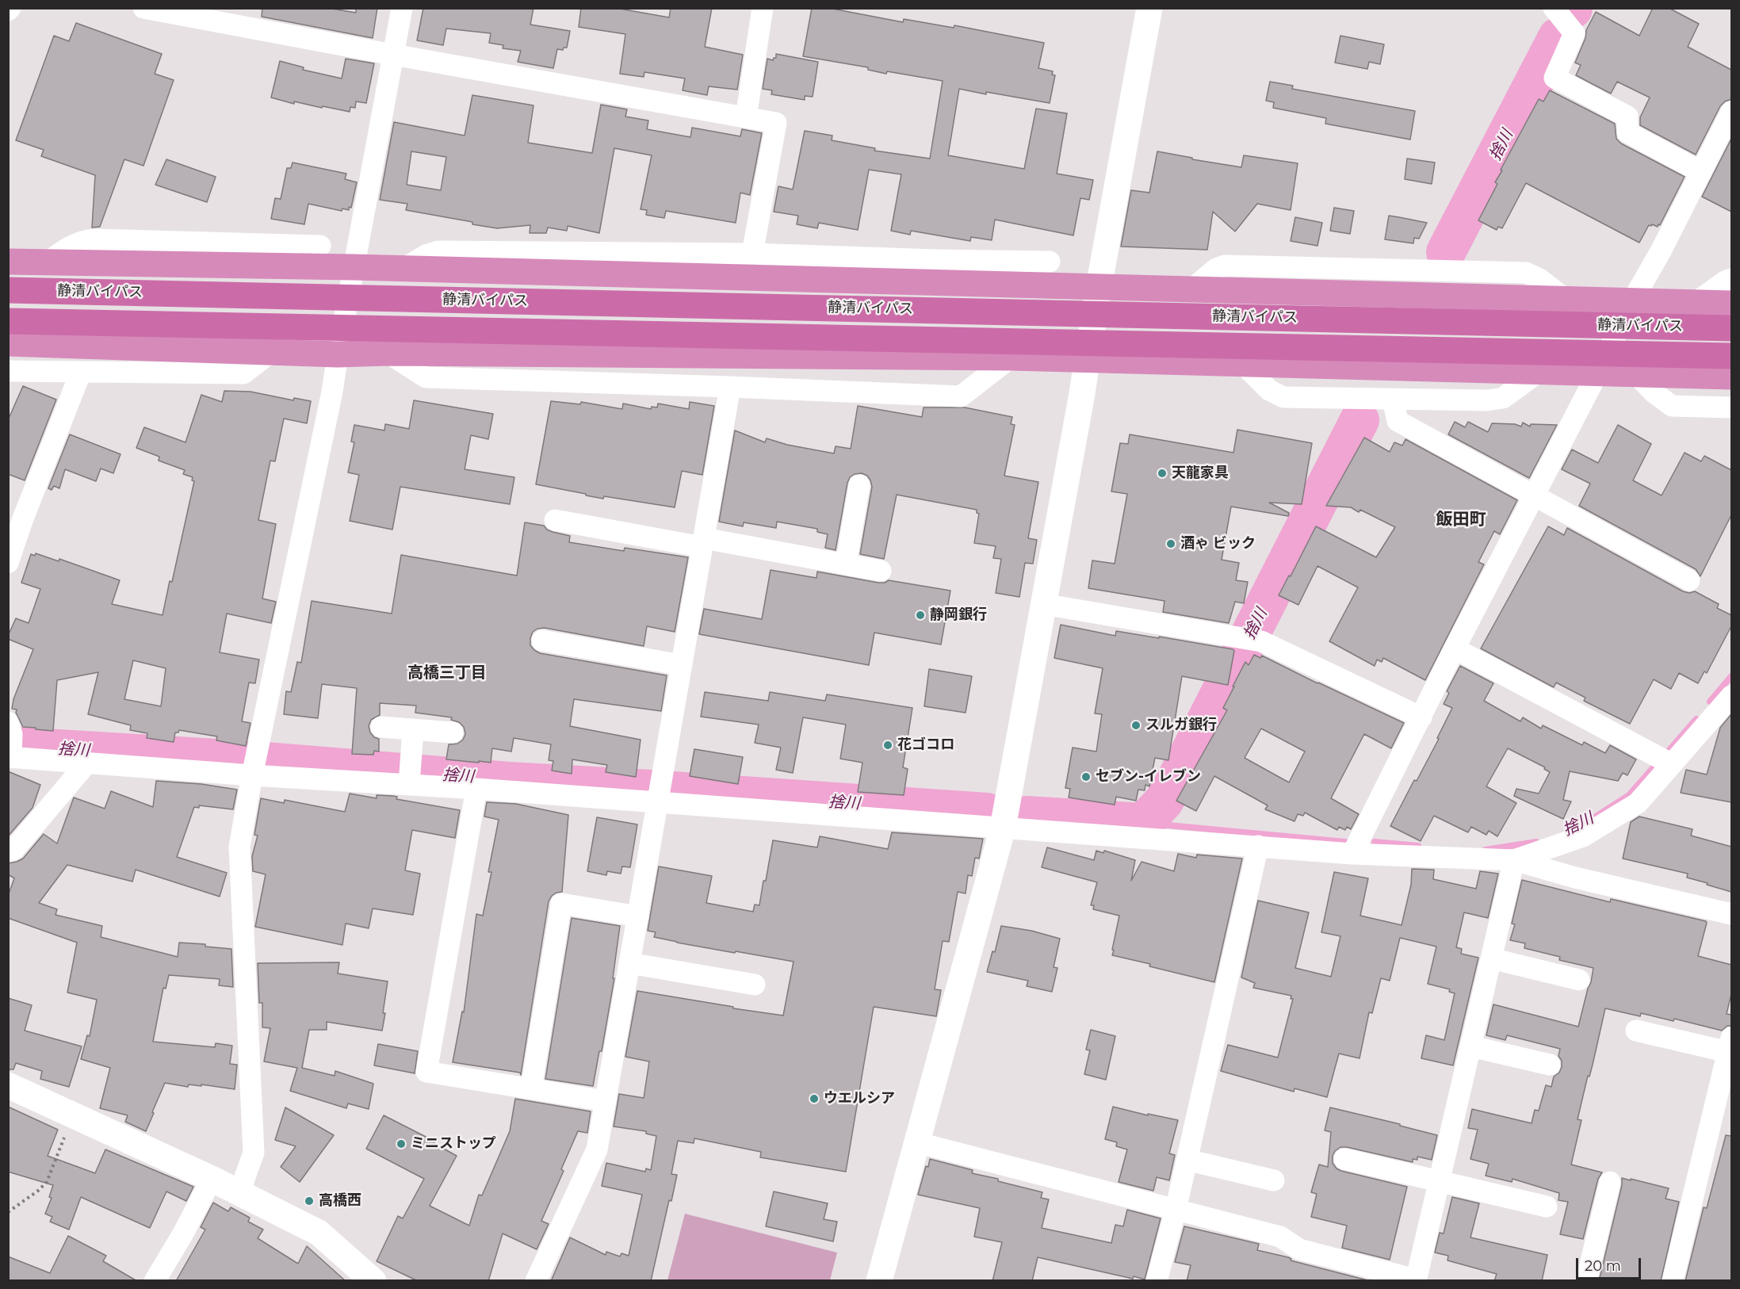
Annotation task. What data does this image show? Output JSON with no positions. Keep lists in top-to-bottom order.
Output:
{
  "streets": {
    "highway": ["静清バイパス"]
  },
  "districts": ["飯田町", "高橋三丁目"],
  "water": ["捨川"],
  "places": [
    "天龍家具",
    "酒ゃ ビック",
    "静岡銀行",
    "スルガ銀行",
    "花ゴコロ",
    "セブン-イレブン",
    "ウエルシア",
    "ミニストップ",
    "高橋西"
  ],
  "scale_bar": "20 m"
}
